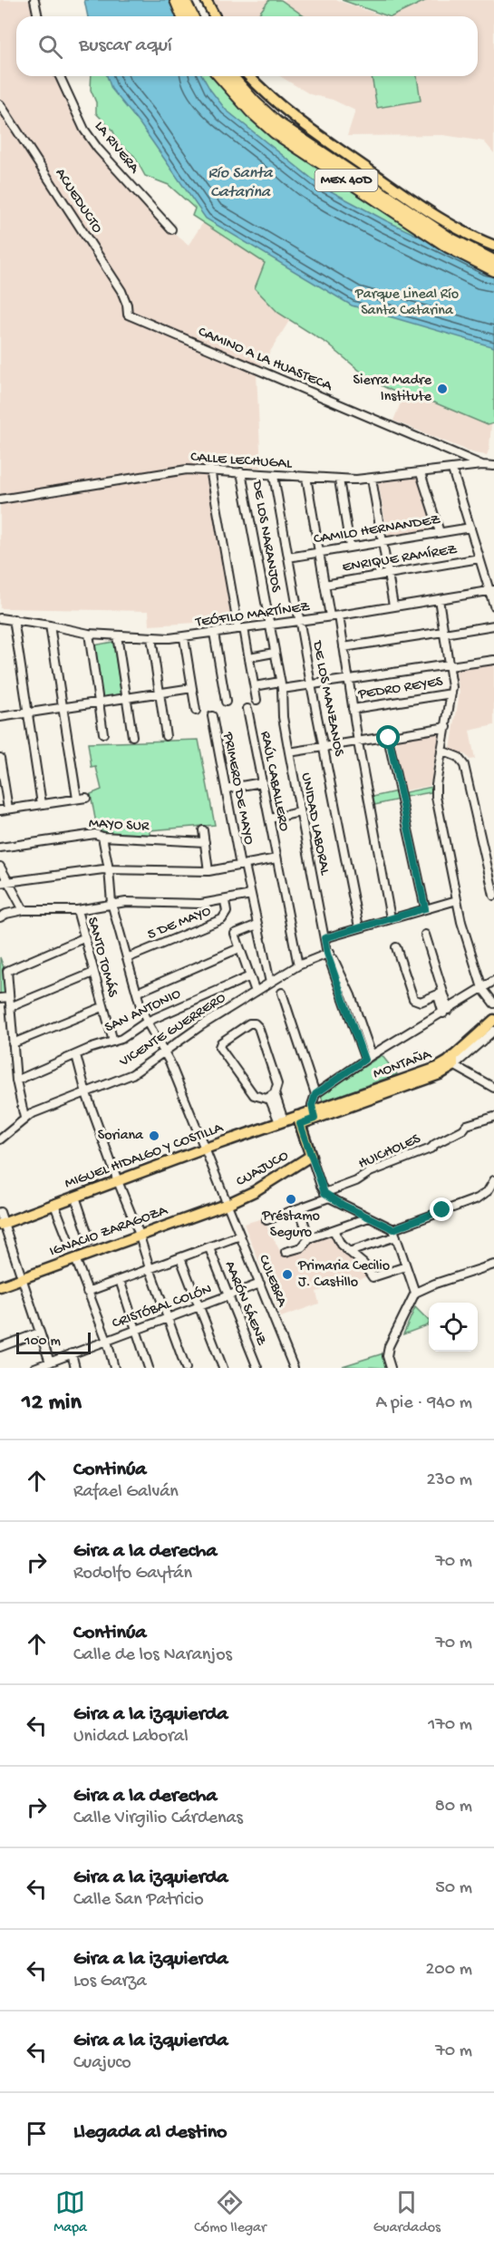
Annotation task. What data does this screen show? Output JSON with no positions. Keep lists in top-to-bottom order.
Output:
{
  "streets": {
    "highway": ["MEX 40D"],
    "main road": [
      "MONTAÑA",
      "MIGUEL HIDALGO Y COSTILLA",
      "CUAJUCO",
      "IGNACIO ZARAGOZA"
    ],
    "street": [
      "LA RIVERA",
      "ACUEDUCTO",
      "CAMINO A LA HUASTECA",
      "CALLE LECHUGAL",
      "CAMILO HERNANDEZ",
      "DE LOS NARANJOS",
      "ENRIQUE RAMÍREZ",
      "TEÓFILO MARTÍNEZ",
      "PEDRO REYES",
      "DE LOS MANZANOS",
      "RAÚL CABALLERO",
      "PRIMERO DE MAYO",
      "UNIDAD LABORAL",
      "MAYO SUR",
      "5 DE MAYO",
      "SANTO TOMÁS",
      "SAN ANTONIO",
      "VICENTE GUERRERO",
      "HUICHOLES",
      "CULEBRA",
      "AARÓN SÁENZ",
      "CRISTÓBAL COLÓN"
    ]
  },
  "crossings": [
    ["ACUEDUCTO", "CAMINO A LA HUASTECA"],
    ["CAMINO A LA HUASTECA", "CALLE LECHUGAL"],
    ["CALLE LECHUGAL", "DE LOS NARANJOS"],
    ["CALLE LECHUGAL", "DE LOS MANZANOS"],
    ["CAMILO HERNANDEZ", "DE LOS MANZANOS"],
    ["DE LOS NARANJOS", "TEÓFILO MARTÍNEZ"],
    ["DE LOS NARANJOS", "UNIDAD LABORAL"],
    ["TEÓFILO MARTÍNEZ", "DE LOS MANZANOS"],
    ["RAÚL CABALLERO", "VICENTE GUERRERO"],
    ["PRIMERO DE MAYO", "VICENTE GUERRERO"],
    ["UNIDAD LABORAL", "VICENTE GUERRERO"],
    ["MAYO SUR", "CULEBRA"],
    ["5 DE MAYO", "CULEBRA"],
    ["SANTO TOMÁS", "SAN ANTONIO"],
    ["SAN ANTONIO", "CULEBRA"],
    ["VICENTE GUERRERO", "CULEBRA"],
    ["MONTAÑA", "MIGUEL HIDALGO Y COSTILLA"],
    ["MIGUEL HIDALGO Y COSTILLA", "CULEBRA"],
    ["CUAJUCO", "IGNACIO ZARAGOZA"],
    ["CUAJUCO", "CULEBRA"],
    ["IGNACIO ZARAGOZA", "CULEBRA"],
    ["CULEBRA", "CRISTÓBAL COLÓN"],
    ["AARÓN SÁENZ", "CRISTÓBAL COLÓN"]
  ],
  "water": ["Río Santa Catarina"],
  "parks": ["Parque Lineal Río Santa Catarina"],
  "places": [
    "Sierra Madre Institute",
    "Soriana",
    "Préstamo Seguro",
    "Primaria Cecilio J. Castillo"
  ],
  "scale_bar": "100 m",
  "page": {
    "search": "Buscar aquí",
    "scale": "100 m",
    "heading": ["12 min", "A pie · 940 m"],
    "list": [
      ["Continúa", "Rafael Galván", "230 m"],
      ["Gira a la derecha", "Rodolfo Gaytán", "70 m"],
      ["Continúa", "Calle de los Naranjos", "70 m"],
      ["Gira a la izquierda", "Unidad Laboral", "170 m"],
      ["Gira a la derecha", "Calle Virgilio Cárdenas", "80 m"],
      ["Gira a la izquierda", "Calle San Patricio", "50 m"],
      ["Gira a la izquierda", "Los Garza", "200 m"],
      ["Gira a la izquierda", "Cuajuco", "70 m"],
      "Llegada al destino"
    ],
    "nav": ["Mapa", "Cómo llegar", "Guardados"]
  }
}
